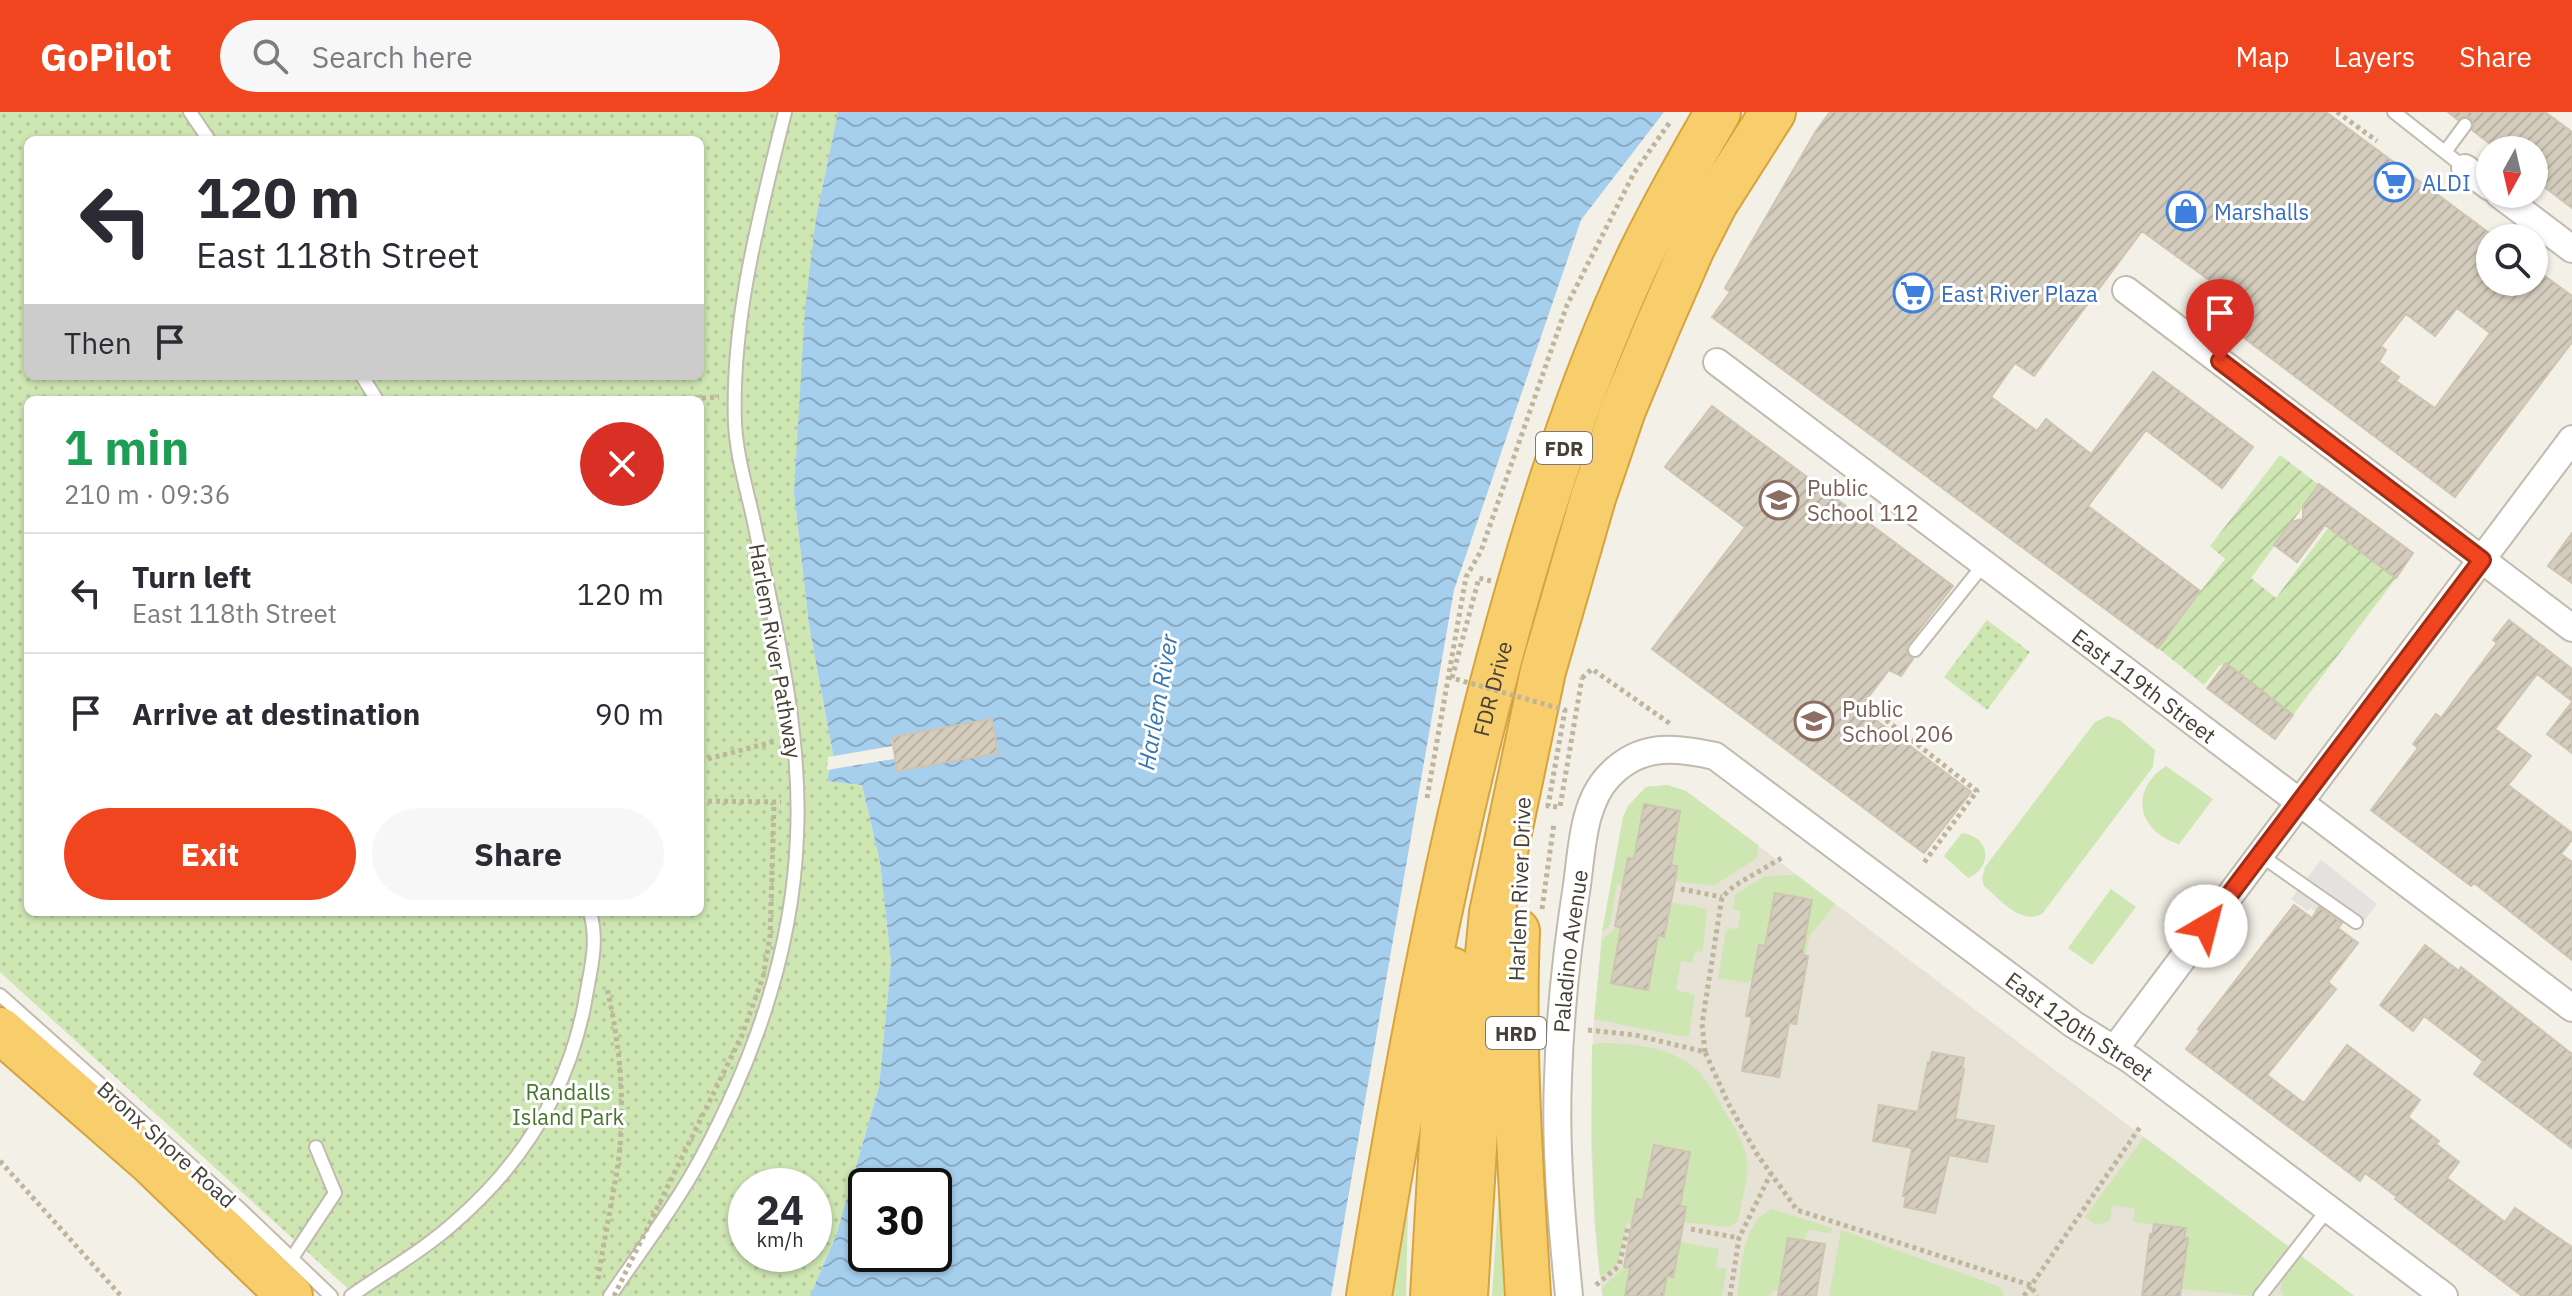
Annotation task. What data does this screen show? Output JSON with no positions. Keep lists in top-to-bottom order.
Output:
{
  "streets": {
    "highway": [
      "FDR",
      "FDR Drive",
      "Harlem River Drive",
      "HRD"
    ],
    "street": ["East 119th Street", "Paladino Avenue", "East 120th Street"],
    "lane": ["Harlem River Pathway", "Bronx Shore Road"]
  },
  "crossings": [
    ["FDR Drive", "Harlem River Drive"],
    ["Paladino Avenue", "East 120th Street"]
  ],
  "water": ["Harlem River"],
  "parks": ["Randalls Island Park"],
  "places": {
    "supermarket": ["ALDI", "East River Plaza"],
    "shop": ["Marshalls"],
    "school or university": ["Public School 112", "Public School 206"]
  },
  "north": "bottom",
  "page": {
    "header": "GoPilot",
    "search": "Search here",
    "nav": ["Map", "Layers", "Share"],
    "turn": ["120 m", "East 118th Street"],
    "then": "Then",
    "heading": ["1 min", "210 m · 09:36"],
    "list": [
      {
        "name": "Turn left",
        "note": "East 118th Street",
        "value": "120 m"
      },
      {
        "name": "Arrive at destination",
        "value": "90 m"
      }
    ],
    "buttons": ["Exit", "Share"],
    "speed": "24 km/h",
    "limit": "30"
  }
}
